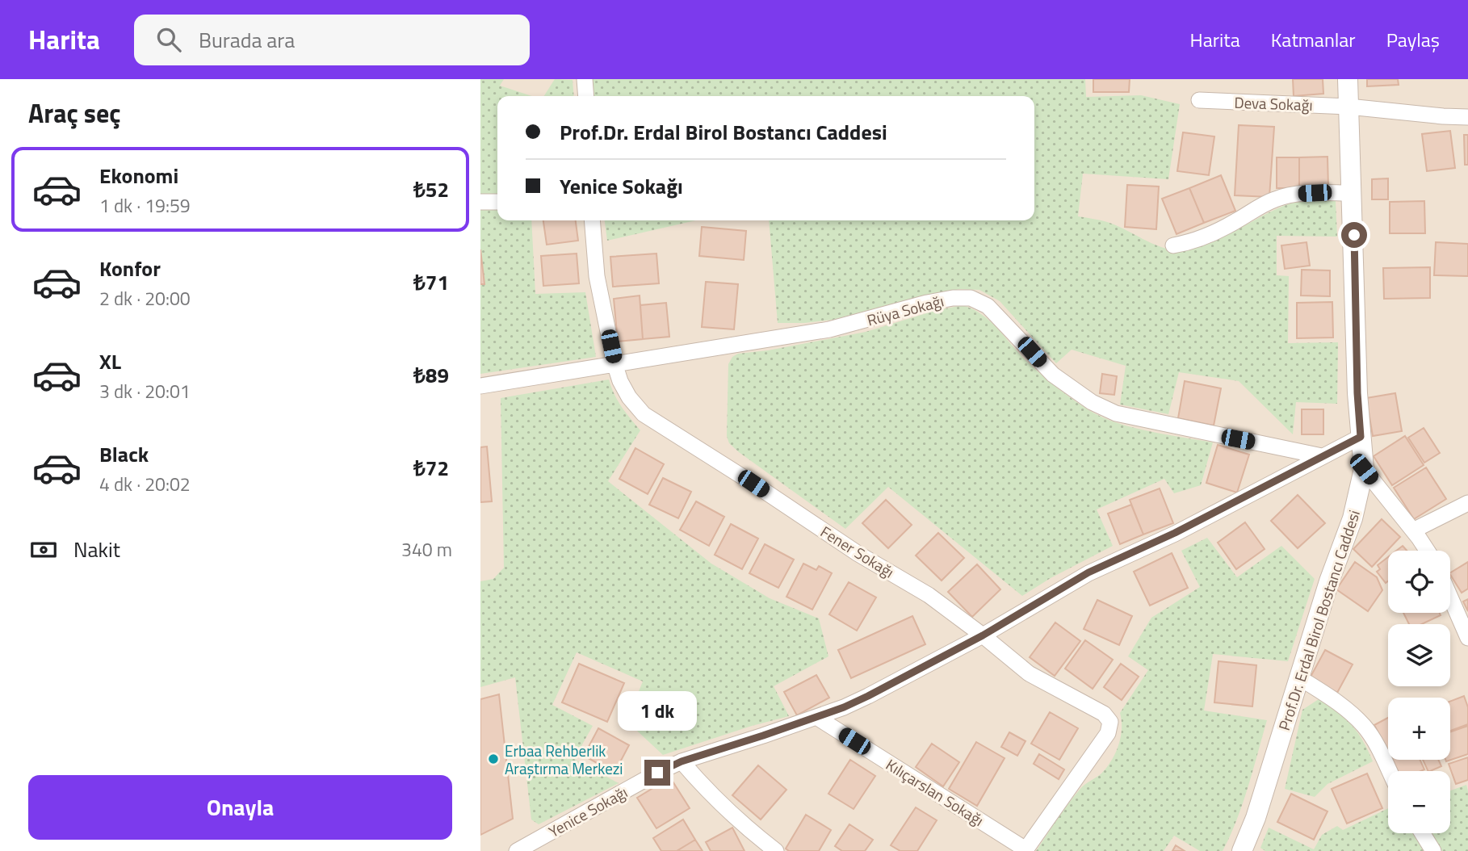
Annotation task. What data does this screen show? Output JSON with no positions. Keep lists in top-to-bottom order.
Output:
{
  "streets": {
    "street": [
      "Deva Sokağı",
      "Rüya Sokağı",
      "Fener Sokağı",
      "Prof.Dr. Erdal Birol Bostancı Caddesi",
      "Kılıçarslan Sokağı",
      "Yenice Sokağı"
    ]
  },
  "crossings": [
    ["Deva Sokağı", "Prof.Dr. Erdal Birol Bostancı Caddesi"],
    ["Rüya Sokağı", "Fener Sokağı"],
    ["Rüya Sokağı", "Yenice Sokağı"],
    ["Fener Sokağı", "Kılıçarslan Sokağı"],
    ["Fener Sokağı", "Yenice Sokağı"],
    ["Prof.Dr. Erdal Birol Bostancı Caddesi", "Yenice Sokağı"],
    ["Kılıçarslan Sokağı", "Yenice Sokağı"]
  ],
  "places": ["Erbaa Rehberlik Araştırma Merkezi"],
  "page": {
    "header": "Harita",
    "search": "Burada ara",
    "nav": ["Harita", "Katmanlar", "Paylaş"],
    "heading": "Araç seç",
    "banner": ["Prof.Dr. Erdal Birol Bostancı Caddesi", "Yenice Sokağı"],
    "list": [
      {
        "name": "Ekonomi",
        "note": "1 dk · 19:59",
        "value": "₺52"
      },
      {
        "name": "Konfor",
        "note": "2 dk · 20:00",
        "value": "₺71"
      },
      {
        "name": "XL",
        "note": "3 dk · 20:01",
        "value": "₺89"
      },
      {
        "name": "Black",
        "note": "4 dk · 20:02",
        "value": "₺72"
      }
    ],
    "pay": ["Nakit", "340 m"],
    "map_buttons": ["+", "−"],
    "bubble": "1 dk",
    "buttons": "Onayla"
  }
}
